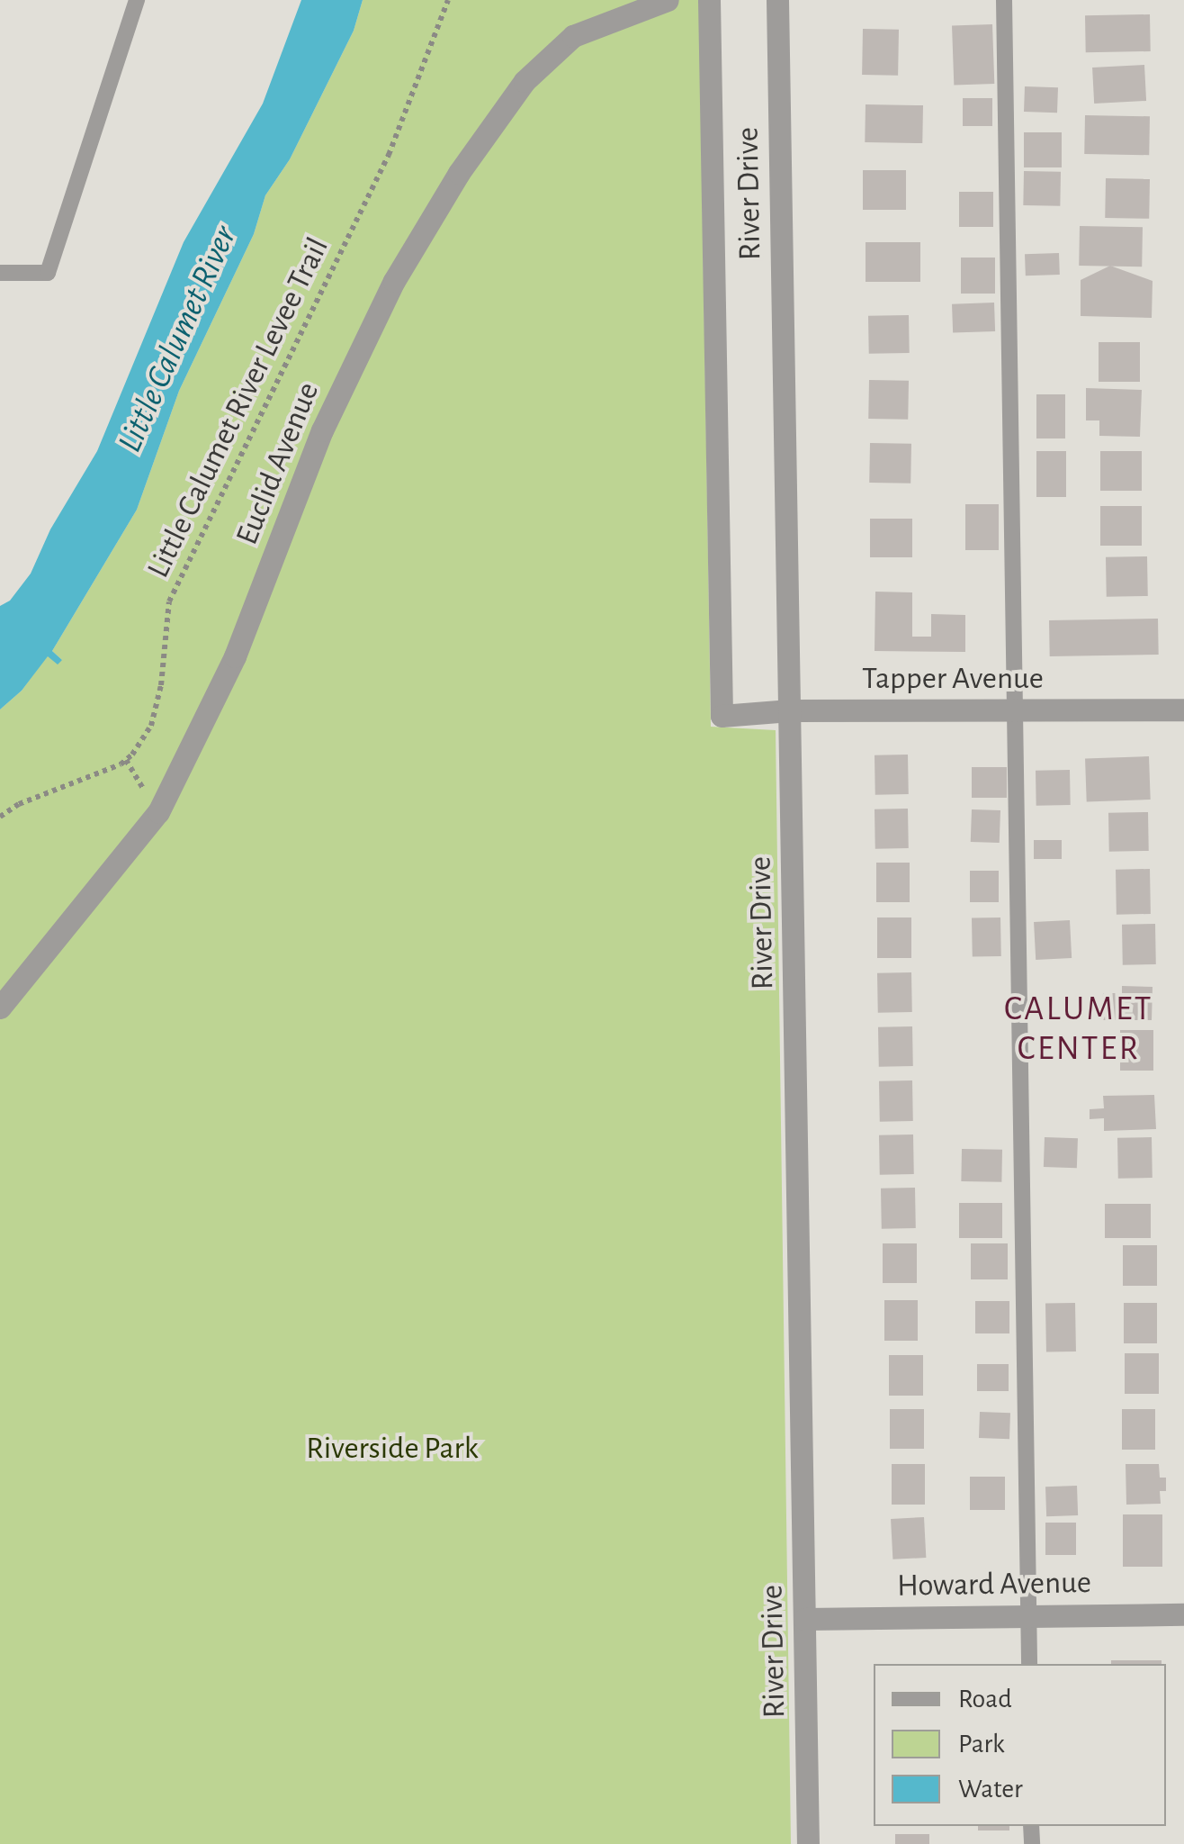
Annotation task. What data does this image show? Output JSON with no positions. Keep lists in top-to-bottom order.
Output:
{
  "streets": {
    "street": [
      "River Drive",
      "Euclid Avenue",
      "Tapper Avenue",
      "Howard Avenue"
    ],
    "path": ["Little Calumet River Levee Trail"]
  },
  "crossings": [
    ["River Drive", "Tapper Avenue"],
    ["River Drive", "Howard Avenue"]
  ],
  "districts": ["CALUMET CENTER"],
  "water": ["Little Calumet River"],
  "parks": ["Riverside Park"],
  "legend": ["Road", "Park", "Water"]
}
